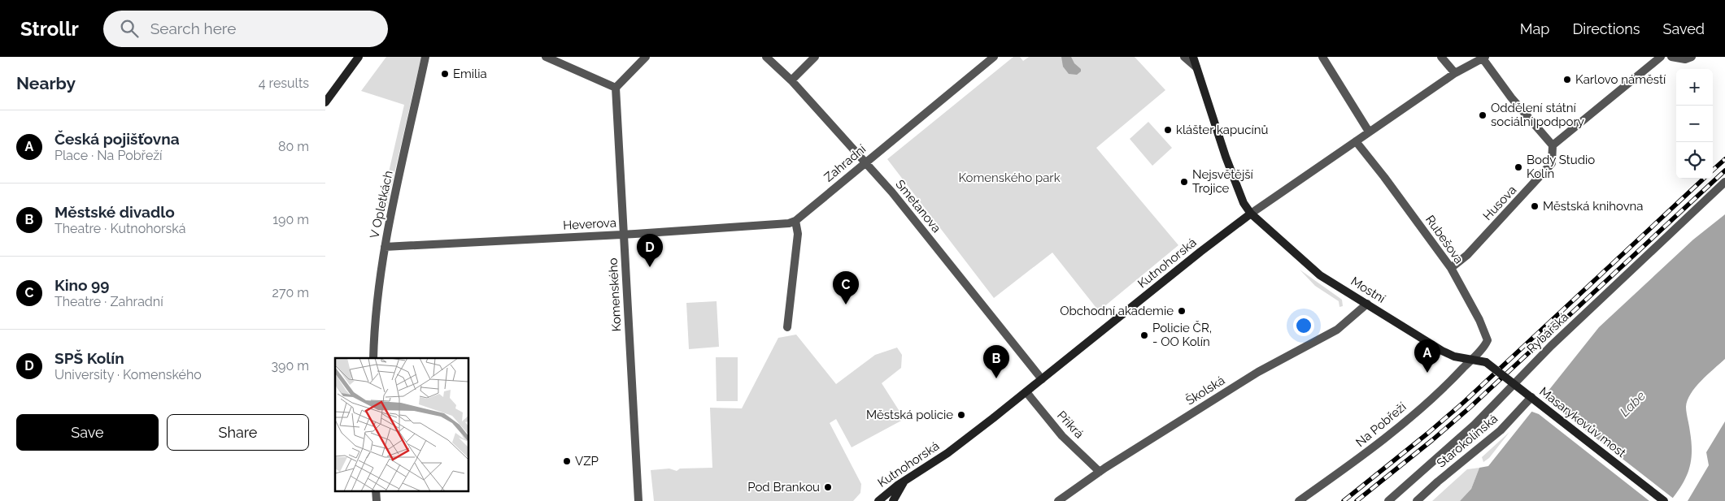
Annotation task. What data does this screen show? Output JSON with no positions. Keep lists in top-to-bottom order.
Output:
{
  "streets": {
    "street": [
      "Zahradní",
      "Husova",
      "V Opletkách",
      "Smetanova",
      "Heverova",
      "Rubešova",
      "Kutnohorská",
      "Mostní",
      "Komenského",
      "Rybářská",
      "Školská",
      "Masarykovův most",
      "Příkrá",
      "Na Pobřeží",
      "Starokolínská"
    ]
  },
  "crossings": [
    ["Zahradní", "Smetanova"],
    ["Zahradní", "Heverova"],
    ["Husova", "Rubešova"],
    ["V Opletkách", "Heverova"],
    ["Smetanova", "Kutnohorská"],
    ["Heverova", "Komenského"],
    ["Rubešova", "Kutnohorská"],
    ["Rubešova", "Mostní"],
    ["Rubešova", "Na Pobřeží"],
    ["Kutnohorská", "Mostní"],
    ["Kutnohorská", "Příkrá"],
    ["Mostní", "Školská"],
    ["Mostní", "Masarykovův most"],
    ["Mostní", "Na Pobřeží"],
    ["Školská", "Příkrá"],
    ["Masarykovův most", "Starokolínská"]
  ],
  "water": ["Labe"],
  "parks": ["Komenského park"],
  "places": [
    "Emilia",
    "Karlovo náměstí",
    "Oddělení státní sociální podpory",
    "klášter kapucínů",
    "Body Studio Kolín",
    "Nejsvětější Trojice",
    "Městská knihovna",
    "Obchodní akademie",
    "Policie ČR, - OO Kolín",
    "Městská policie",
    "VZP",
    "Pod Brankou"
  ],
  "page": {
    "header": "Strollr",
    "search": "Search here",
    "nav": ["Map", "Directions", "Saved"],
    "heading": ["Nearby", "4 results"],
    "map_buttons": ["+", "−"],
    "list": [
      {
        "mark": "A",
        "name": "Česká pojišťovna",
        "note": "Place · Na Pobřeží",
        "value": "80 m"
      },
      {
        "mark": "B",
        "name": "Městské divadlo",
        "note": "Theatre · Kutnohorská",
        "value": "190 m"
      },
      {
        "mark": "C",
        "name": "Kino 99",
        "note": "Theatre · Zahradní",
        "value": "270 m"
      },
      {
        "mark": "D",
        "name": "SPŠ Kolín",
        "note": "University · Komenského",
        "value": "390 m"
      }
    ],
    "pins": [
      "D",
      "C",
      "A",
      "B"
    ],
    "buttons": ["Save", "Share"]
  }
}
